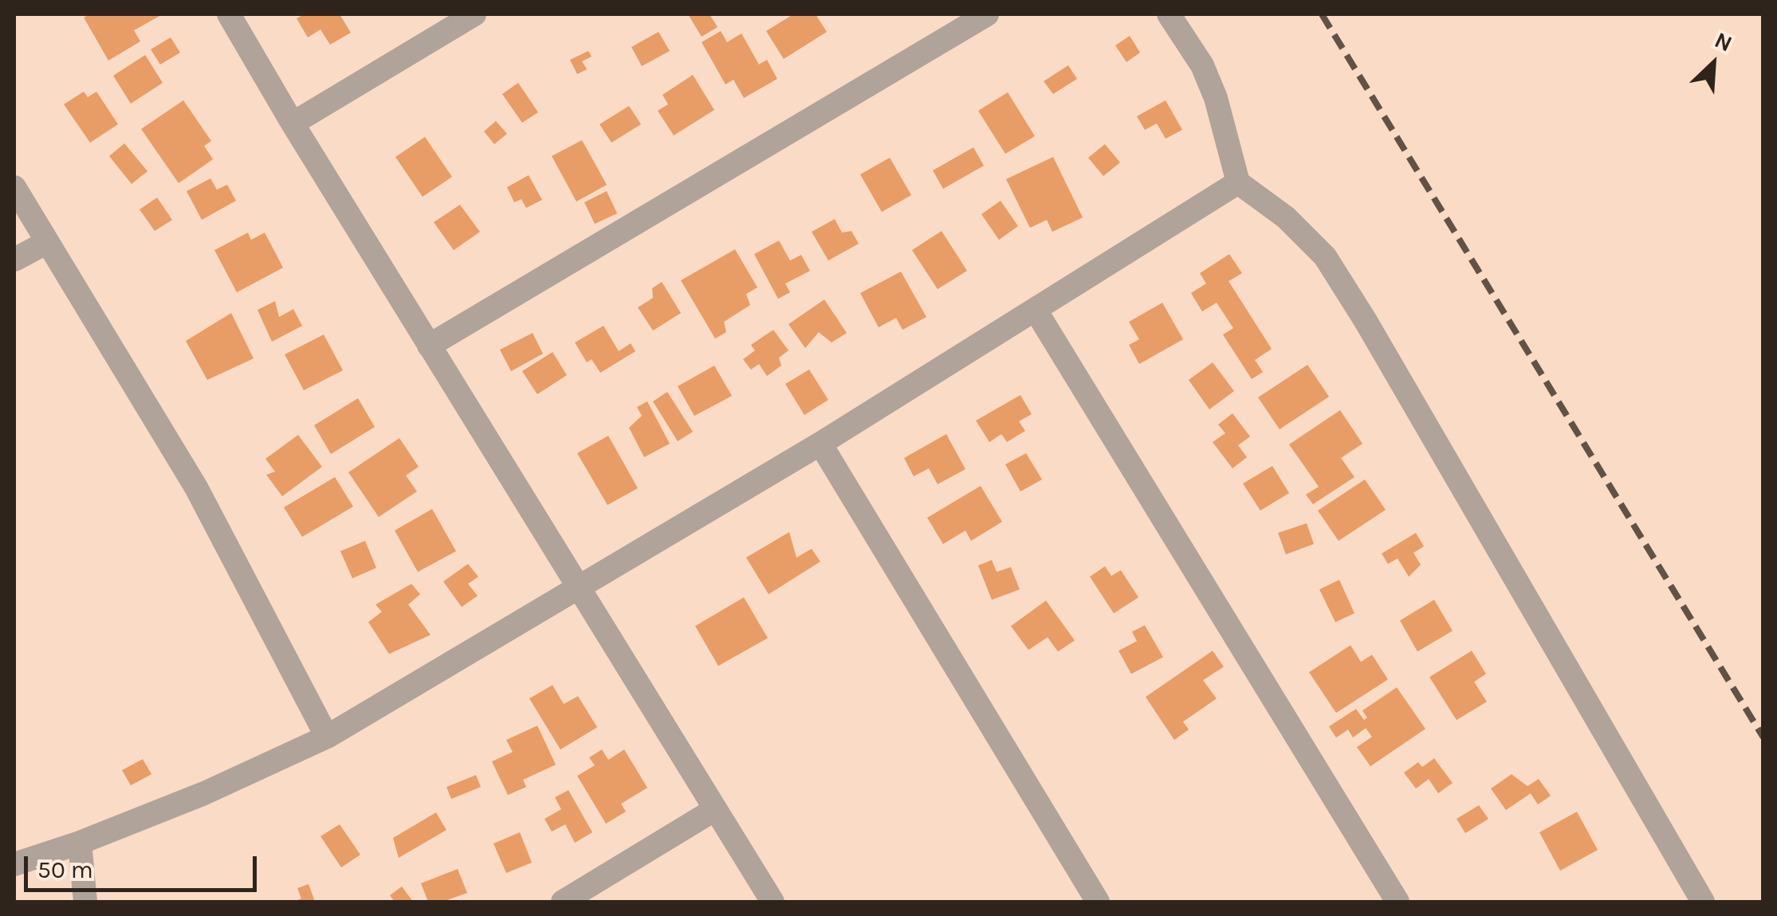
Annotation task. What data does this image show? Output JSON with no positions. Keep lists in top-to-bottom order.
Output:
{
  "scale_bar": "50 m",
  "north": "top right"
}
